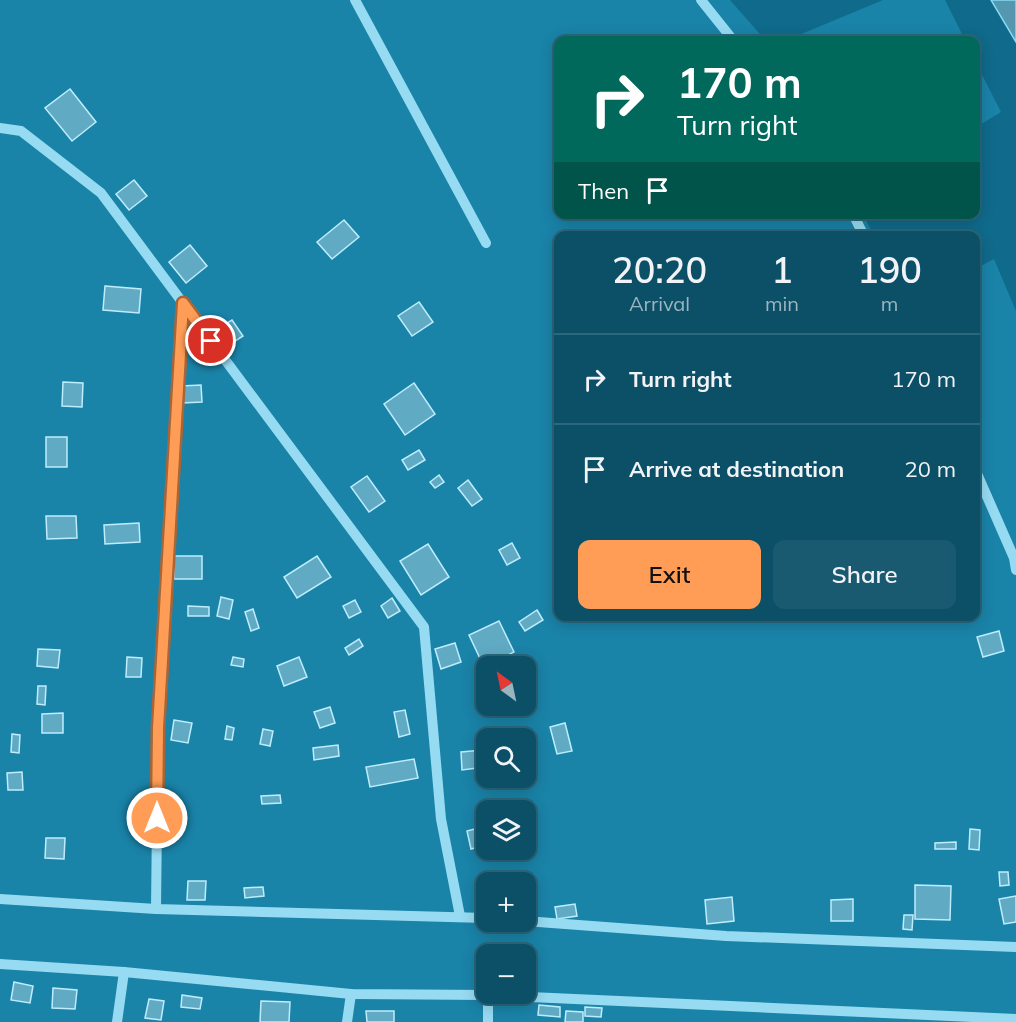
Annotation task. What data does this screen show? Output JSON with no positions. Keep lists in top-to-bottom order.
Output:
{
  "north": "top left",
  "page": {
    "turn": ["170 m", "Turn right"],
    "then": "Then",
    "eta": [
      "20:20",
      "Arrival",
      "1",
      "min",
      "190",
      "m"
    ],
    "list": [
      {
        "name": "Turn right",
        "value": "170 m"
      },
      {
        "name": "Arrive at destination",
        "value": "20 m"
      }
    ],
    "buttons": ["Exit", "Share"],
    "map_buttons": ["+", "−"]
  }
}
